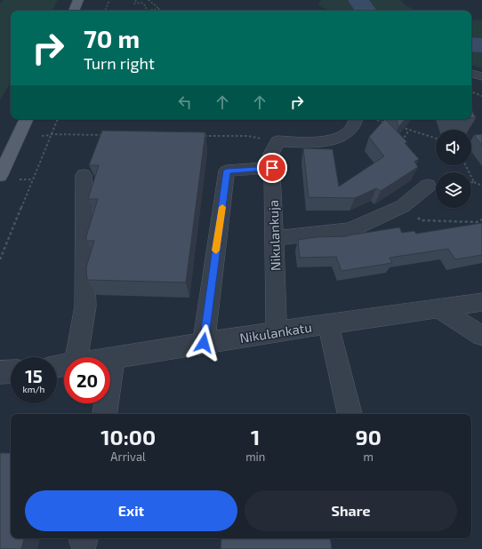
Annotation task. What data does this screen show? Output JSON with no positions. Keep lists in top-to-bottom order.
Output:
{
  "streets": {
    "street": ["Nikulankuja", "Nikulankatu"]
  },
  "crossings": [
    ["Nikulankuja", "Nikulankatu"]
  ],
  "page": {
    "turn": ["70 m", "Turn right"],
    "speed": "15 km/h",
    "limit": "20",
    "eta": [
      "10:00",
      "Arrival",
      "1",
      "min",
      "90",
      "m"
    ],
    "buttons": ["Exit", "Share"]
  }
}
